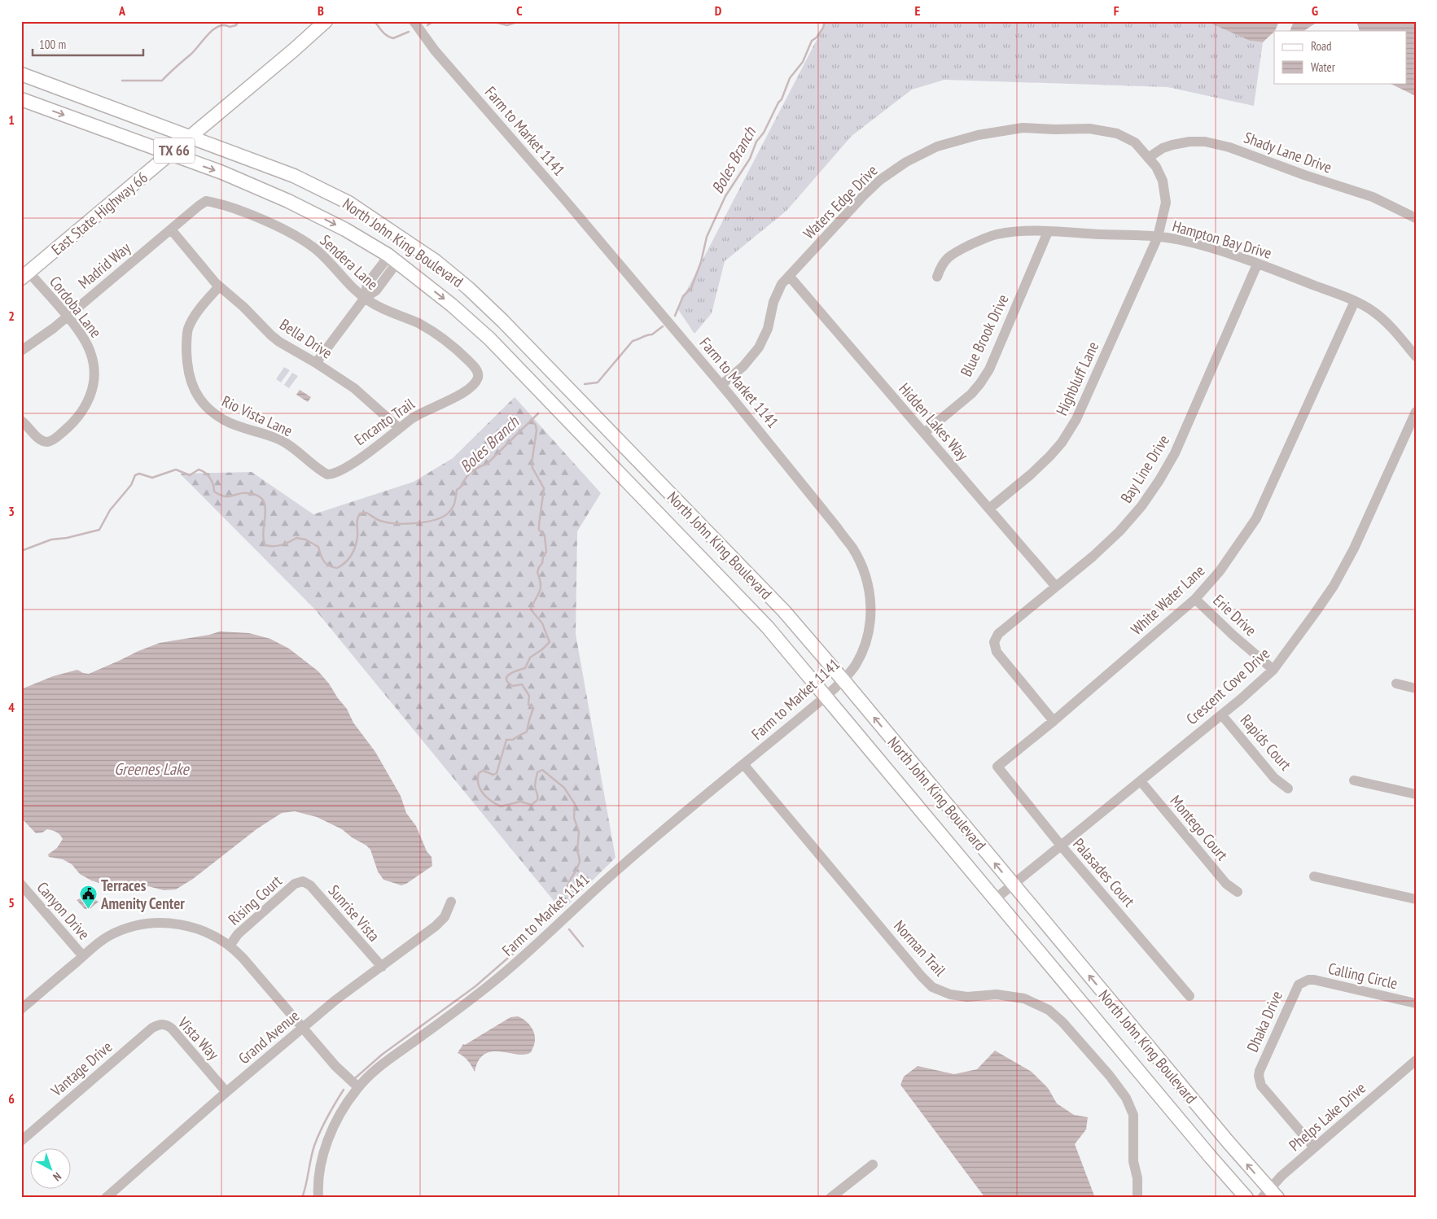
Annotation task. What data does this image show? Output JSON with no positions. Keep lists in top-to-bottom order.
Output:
{
  "streets": {
    "main road": ["TX 66", "East State Highway 66", "North John King Boulevard"],
    "street": [
      "Farm to Market 1141",
      "Shady Lane Drive",
      "Waters Edge Drive",
      "Hampton Bay Drive",
      "Sendera Lane",
      "Madrid Way",
      "Cordoba Lane",
      "Blue Brook Drive",
      "Bella Drive",
      "Highbluff Lane",
      "Rio Vista Lane",
      "Encanto Trail",
      "Hidden Lakes Way",
      "Bay Line Drive",
      "White Water Lane",
      "Erie Drive",
      "Crescent Cove Drive",
      "Rapids Court",
      "Montego Court",
      "Palasades Court",
      "Rising Court",
      "Canyon Drive",
      "Sunrise Vista",
      "Norman Trail",
      "Calling Circle",
      "Dhaka Drive",
      "Grand Avenue",
      "Vista Way",
      "Vantage Drive",
      "Phelps Lake Drive"
    ]
  },
  "crossings": [
    ["Farm to Market 1141", "Waters Edge Drive"],
    ["Farm to Market 1141", "North John King Boulevard"],
    ["Farm to Market 1141", "Norman Trail"],
    ["Shady Lane Drive", "Waters Edge Drive"],
    ["Waters Edge Drive", "Hampton Bay Drive"],
    ["Waters Edge Drive", "Highbluff Lane"],
    ["Waters Edge Drive", "Hidden Lakes Way"],
    ["East State Highway 66", "North John King Boulevard"],
    ["East State Highway 66", "Cordoba Lane"],
    ["Hampton Bay Drive", "Blue Brook Drive"],
    ["Hampton Bay Drive", "Highbluff Lane"],
    ["Hampton Bay Drive", "Bay Line Drive"],
    ["Hampton Bay Drive", "White Water Lane"],
    ["North John King Boulevard", "Crescent Cove Drive"],
    ["North John King Boulevard", "Phelps Lake Drive"],
    ["Sendera Lane", "Madrid Way"],
    ["Sendera Lane", "Encanto Trail"],
    ["Madrid Way", "Cordoba Lane"],
    ["Madrid Way", "Bella Drive"],
    ["Blue Brook Drive", "Hidden Lakes Way"],
    ["Bella Drive", "Rio Vista Lane"],
    ["Bella Drive", "Encanto Trail"],
    ["Highbluff Lane", "Hidden Lakes Way"],
    ["Rio Vista Lane", "Encanto Trail"],
    ["Hidden Lakes Way", "Bay Line Drive"],
    ["Bay Line Drive", "White Water Lane"],
    ["White Water Lane", "Erie Drive"],
    ["White Water Lane", "Palasades Court"],
    ["Erie Drive", "Crescent Cove Drive"],
    ["Crescent Cove Drive", "Rapids Court"],
    ["Crescent Cove Drive", "Montego Court"],
    ["Crescent Cove Drive", "Palasades Court"],
    ["Rising Court", "Sunrise Vista"],
    ["Sunrise Vista", "Grand Avenue"],
    ["Calling Circle", "Dhaka Drive"],
    ["Dhaka Drive", "Phelps Lake Drive"],
    ["Grand Avenue", "Vista Way"],
    ["Vista Way", "Vantage Drive"]
  ],
  "water": ["Boles Branch", "Greenes Lake"],
  "places": {
    "public building": ["Terraces Amenity Center"]
  },
  "legend": ["Road", "Water"],
  "scale_bar": "100 m",
  "north": "bottom right",
  "grid": {
    "columns": [
      "A",
      "B",
      "C",
      "D",
      "E",
      "F",
      "G"
    ],
    "rows": [
      "1",
      "2",
      "3",
      "4",
      "5",
      "6"
    ]
  }
}
